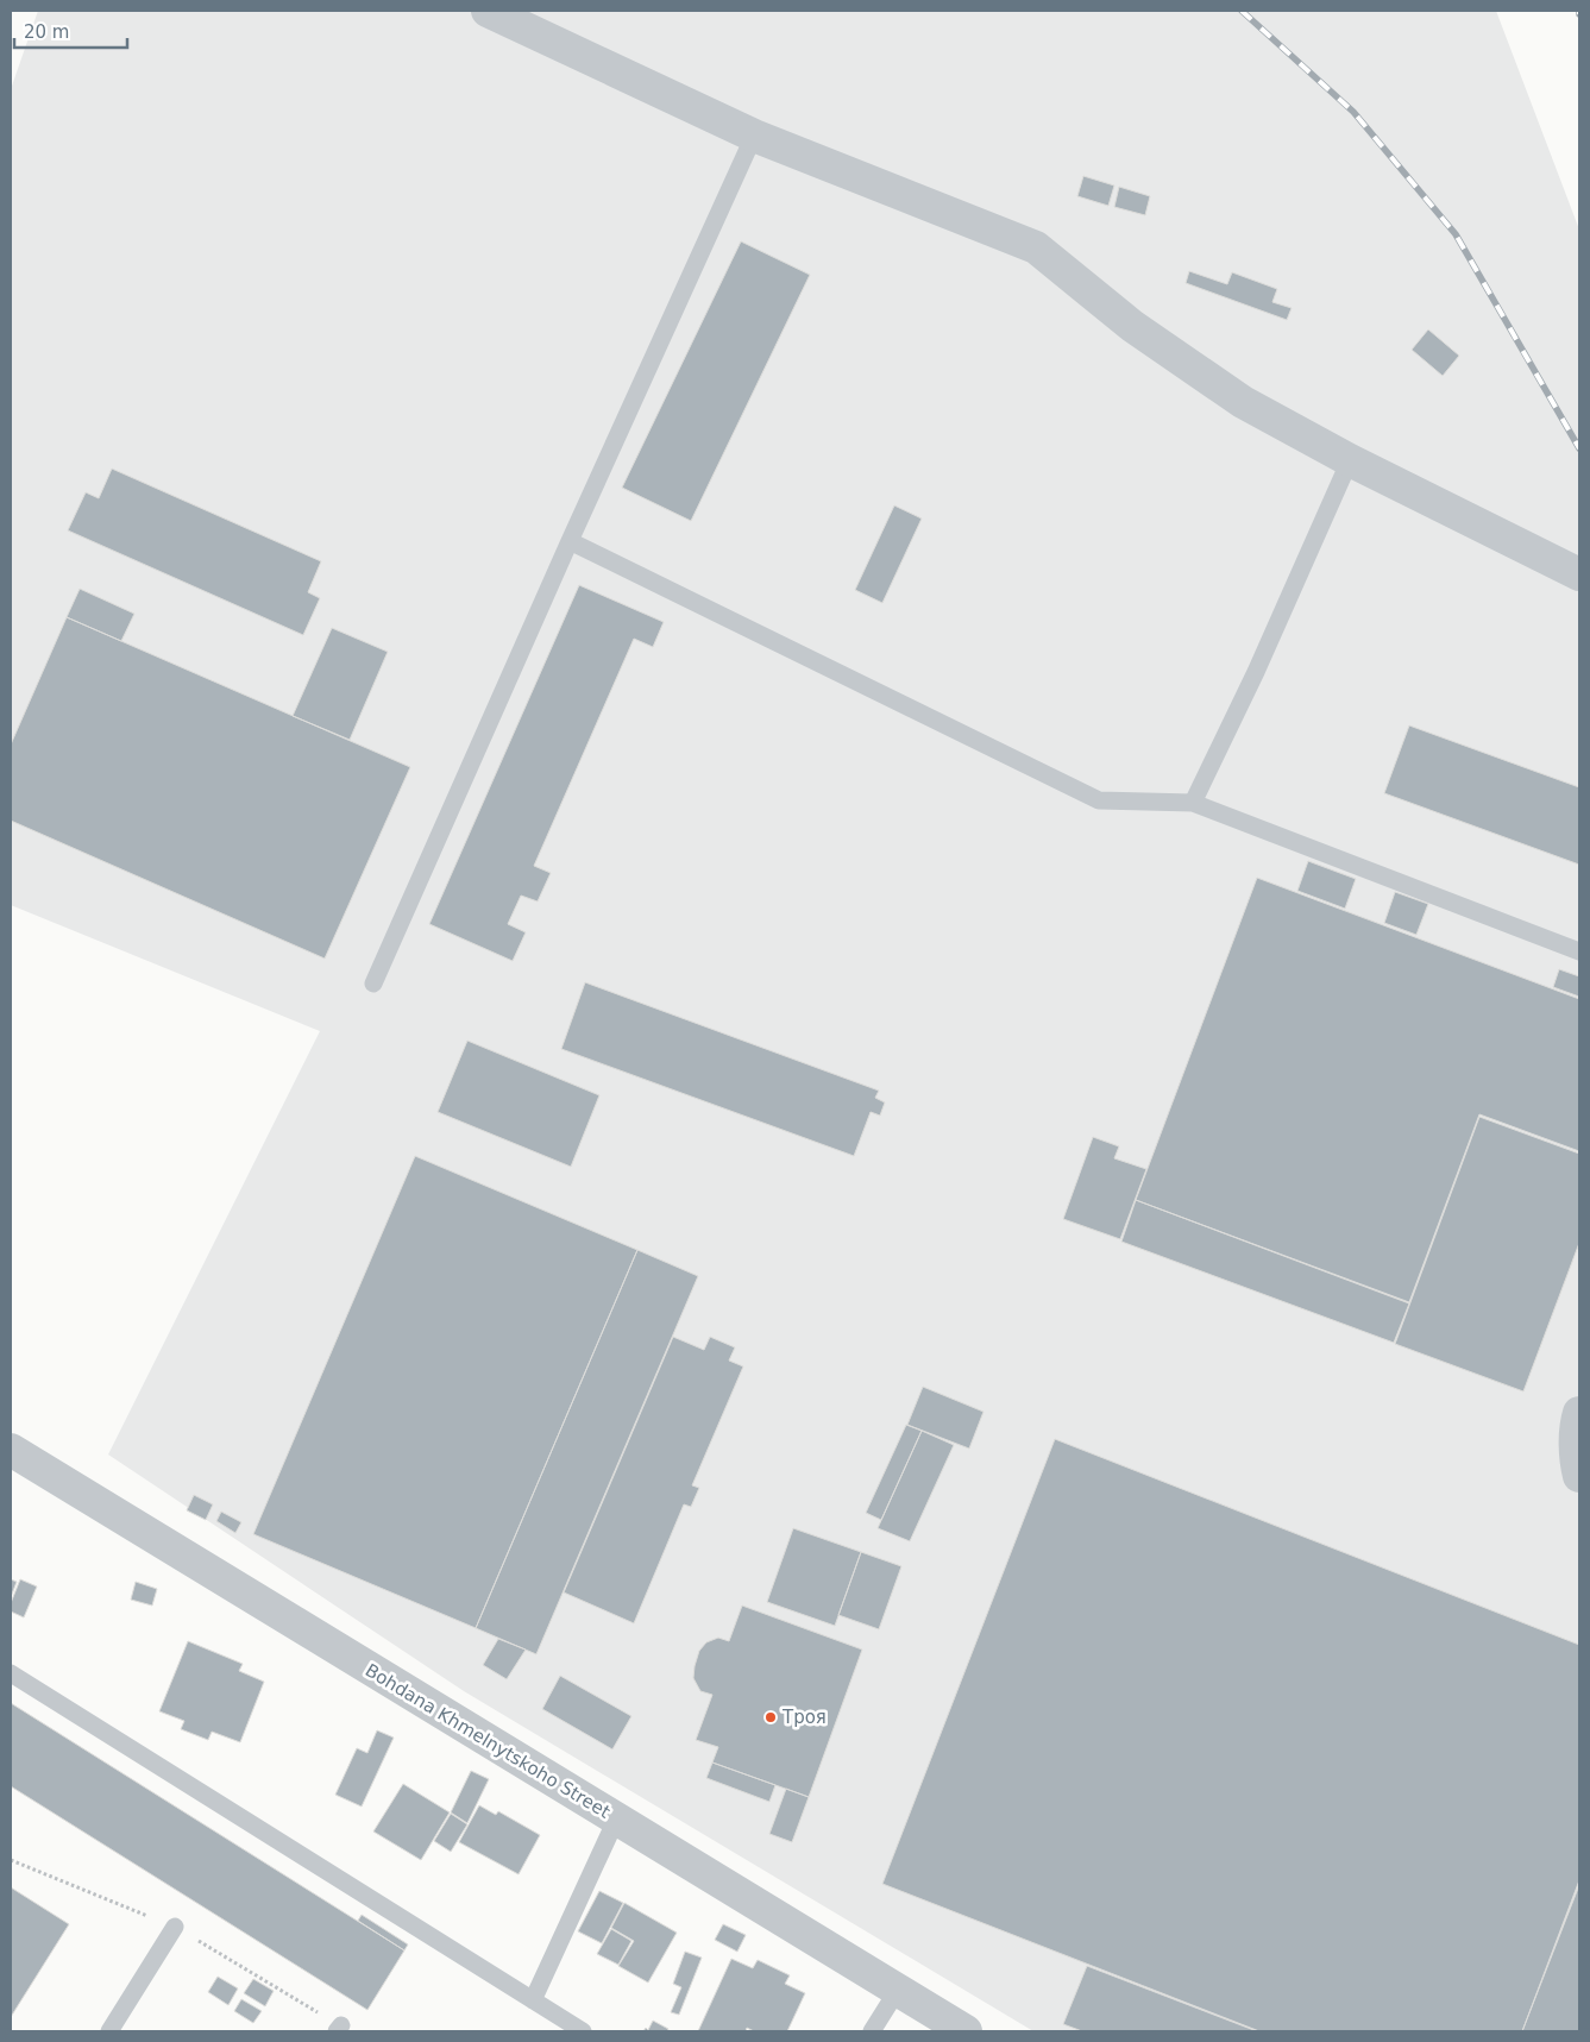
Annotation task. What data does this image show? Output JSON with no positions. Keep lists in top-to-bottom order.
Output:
{
  "streets": {
    "street": ["Bohdana Khmelnytskoho Street"]
  },
  "places": ["Троя"],
  "scale_bar": "20 m"
}
